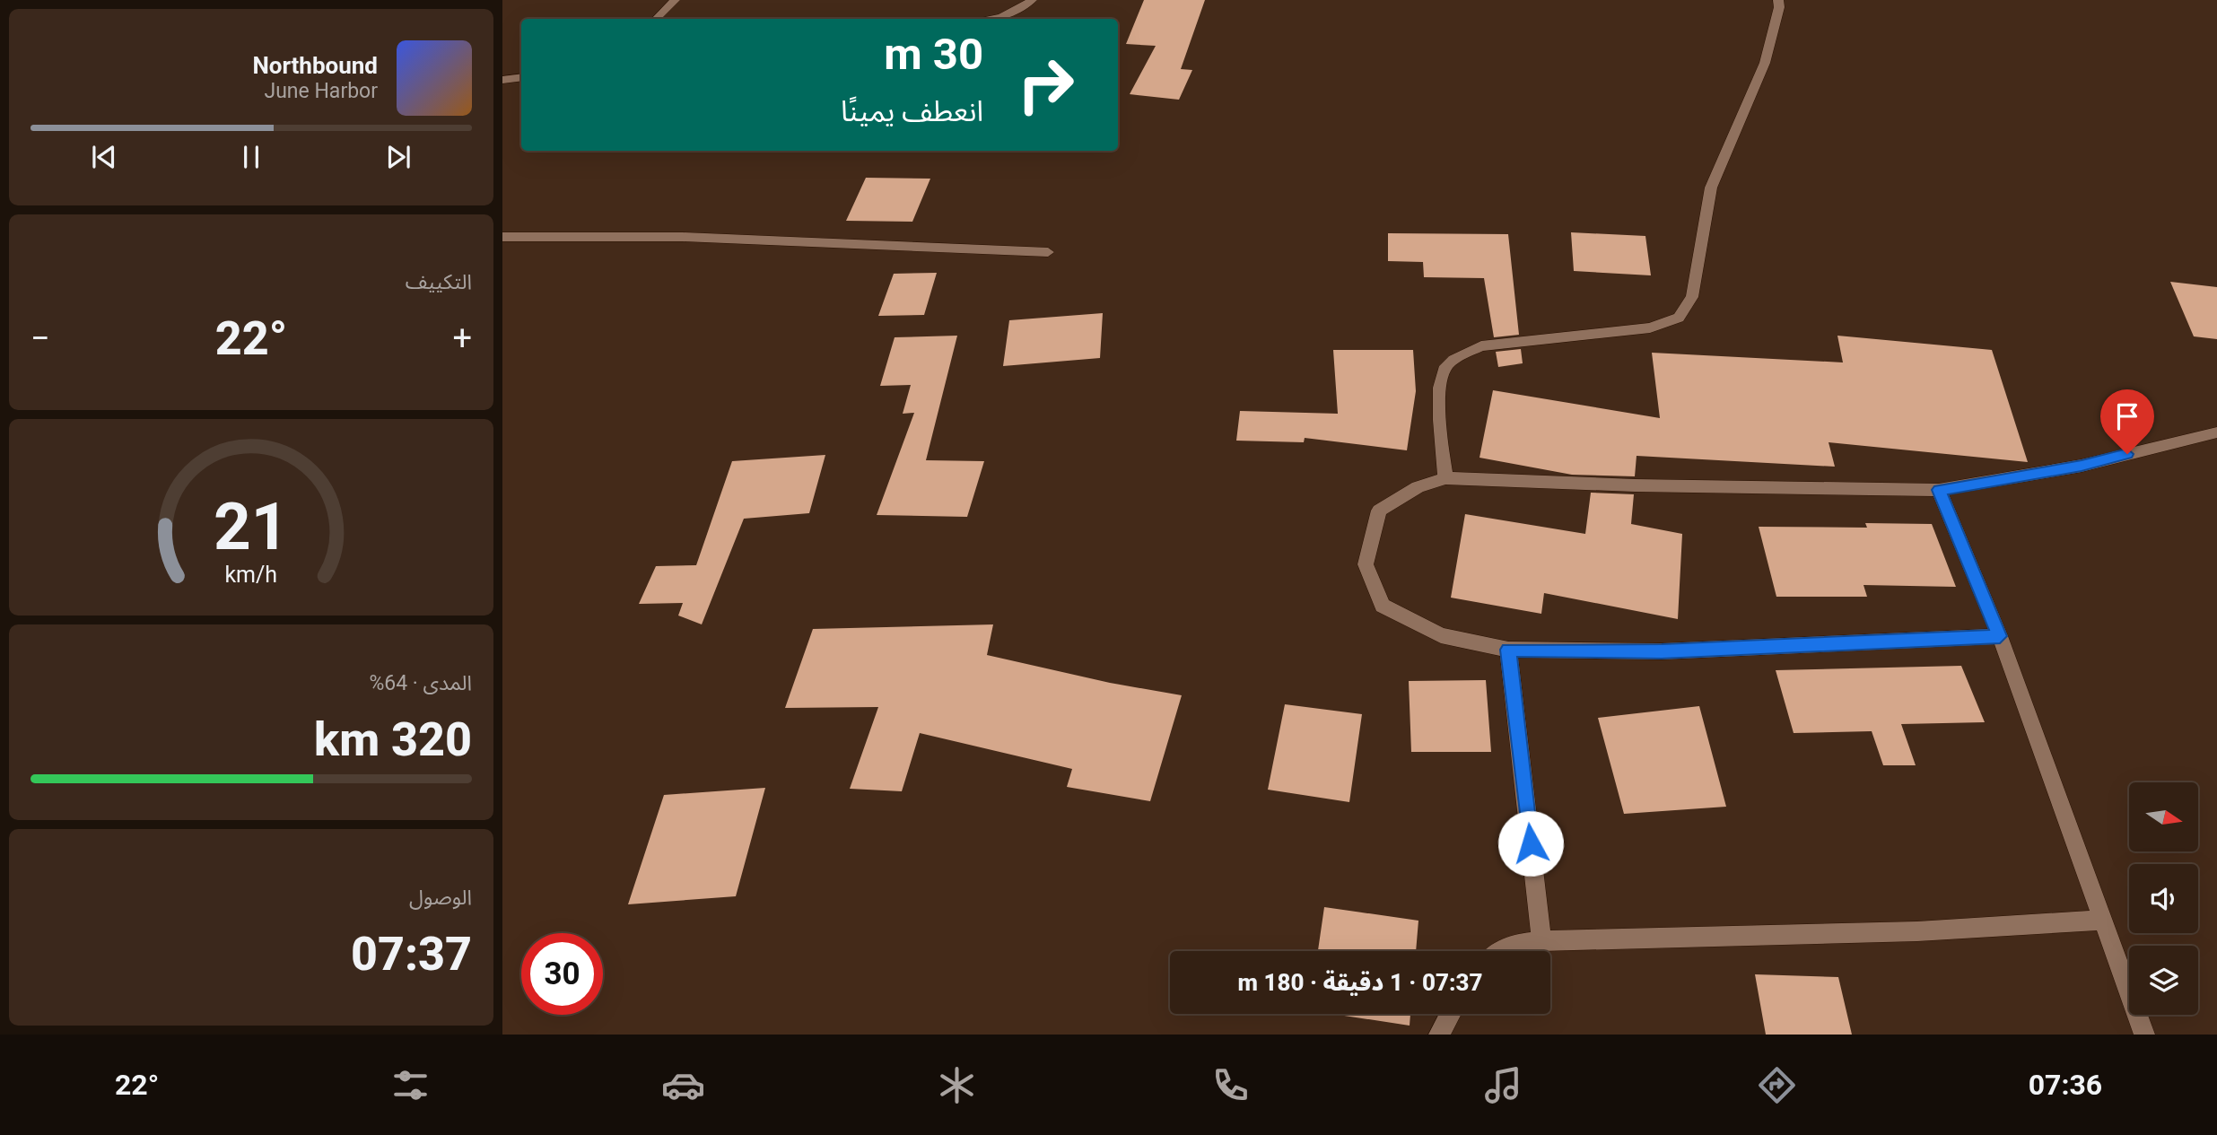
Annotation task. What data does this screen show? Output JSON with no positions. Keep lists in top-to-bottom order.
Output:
{
  "north": "right",
  "page": {
    "turn": ["30 m", "انعطف يمينًا"],
    "song": ["Northbound", "June Harbor"],
    "tile": [
      "التكييف",
      ["المدى · 64%", "320 km"],
      ["الوصول", "07:37"]
    ],
    "heat": ["−", "22°", "+"],
    "limit": "30",
    "trip": "07:37 · 1 دقيقة · 180 m",
    "tabs": ["07:36", "22°"],
    "gauge": ["21", "km/h"]
  }
}
